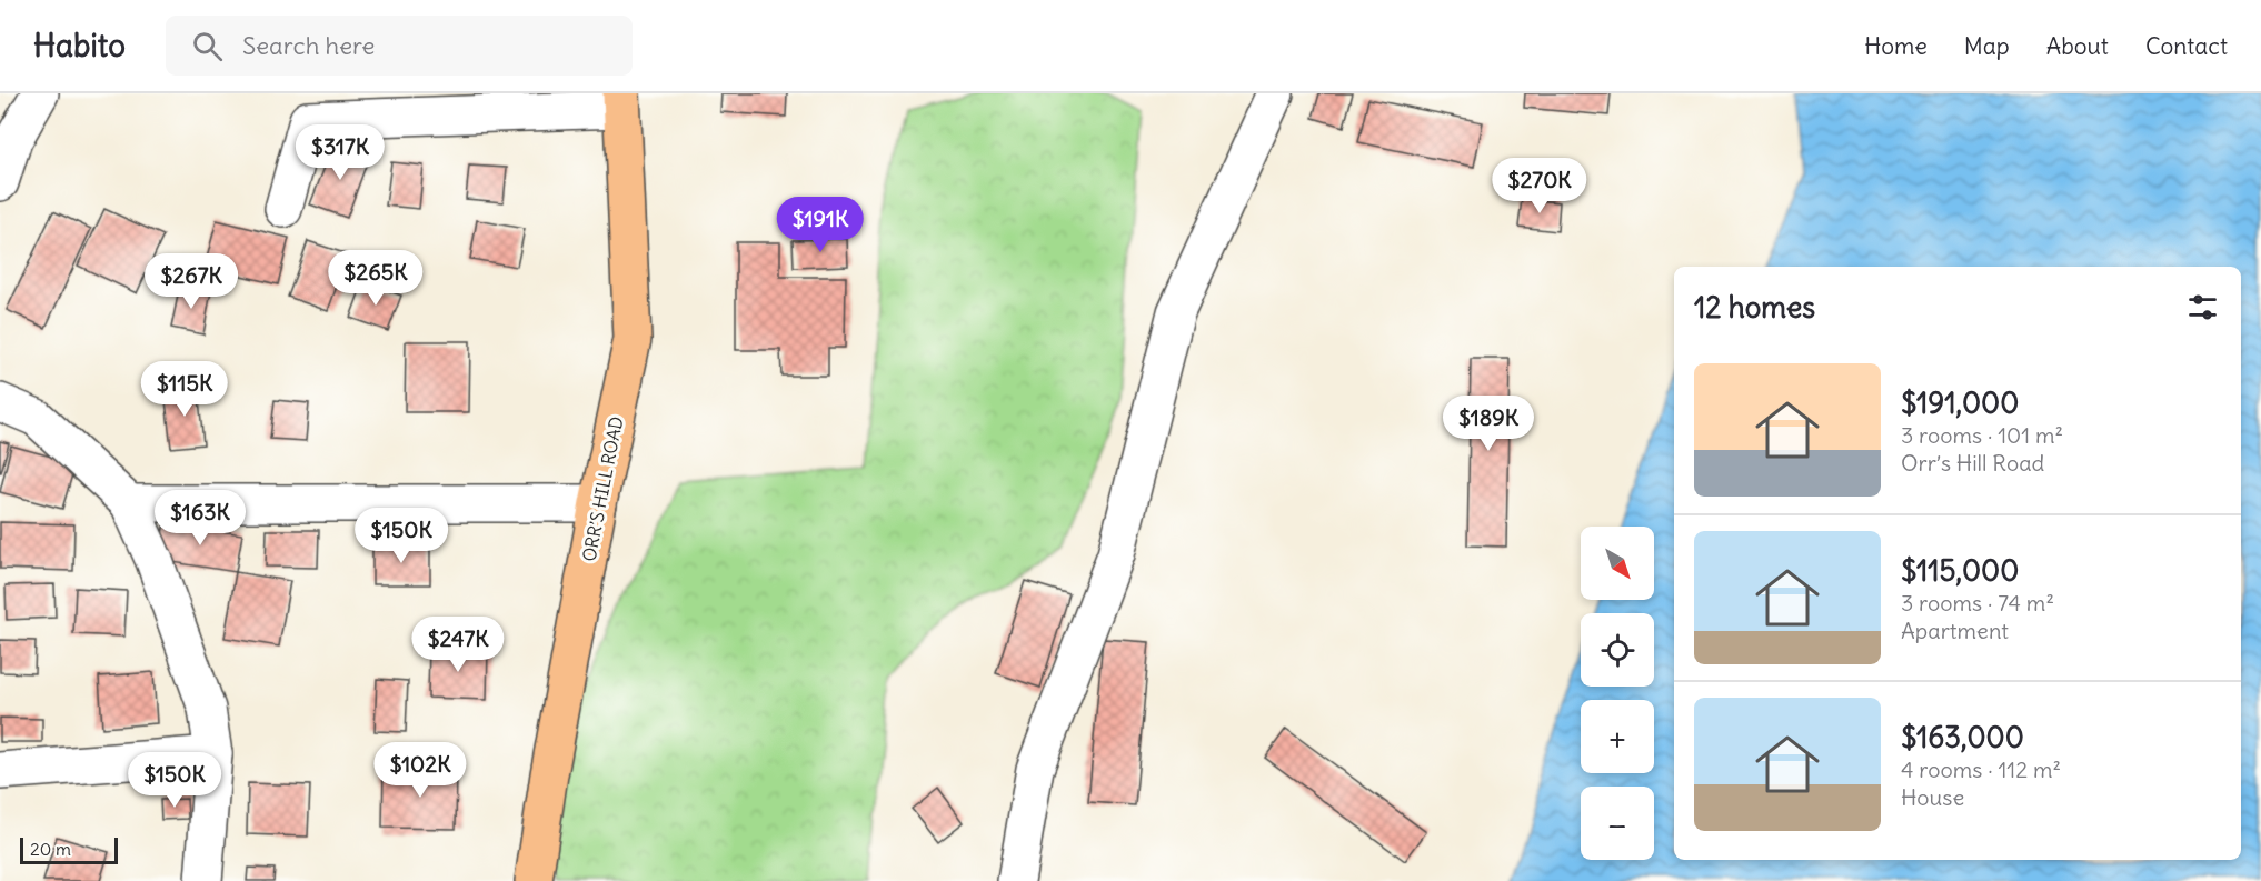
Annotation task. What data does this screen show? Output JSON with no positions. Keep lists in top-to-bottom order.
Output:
{
  "streets": {
    "main road": ["ORR’S HILL ROAD"]
  },
  "scale_bar": "20 m",
  "north": "bottom right",
  "page": {
    "header": "Habito",
    "search": "Search here",
    "nav": [
      "Home",
      "Map",
      "About",
      "Contact"
    ],
    "price": [
      "$317K",
      "$270K",
      "$191K",
      "$265K",
      "$267K",
      "$115K",
      "$189K",
      "$163K",
      "$150K",
      "$247K",
      "$102K",
      "$150K"
    ],
    "heading": "12 homes",
    "list": [
      {
        "name": "$191,000",
        "note": "3 rooms · 101 m² · Orr’s Hill Road"
      },
      {
        "name": "$115,000",
        "note": "3 rooms · 74 m² · Apartment"
      },
      {
        "name": "$163,000",
        "note": "4 rooms · 112 m² · House"
      }
    ],
    "map_buttons": ["+", "−"],
    "scale": "20 m"
  }
}
